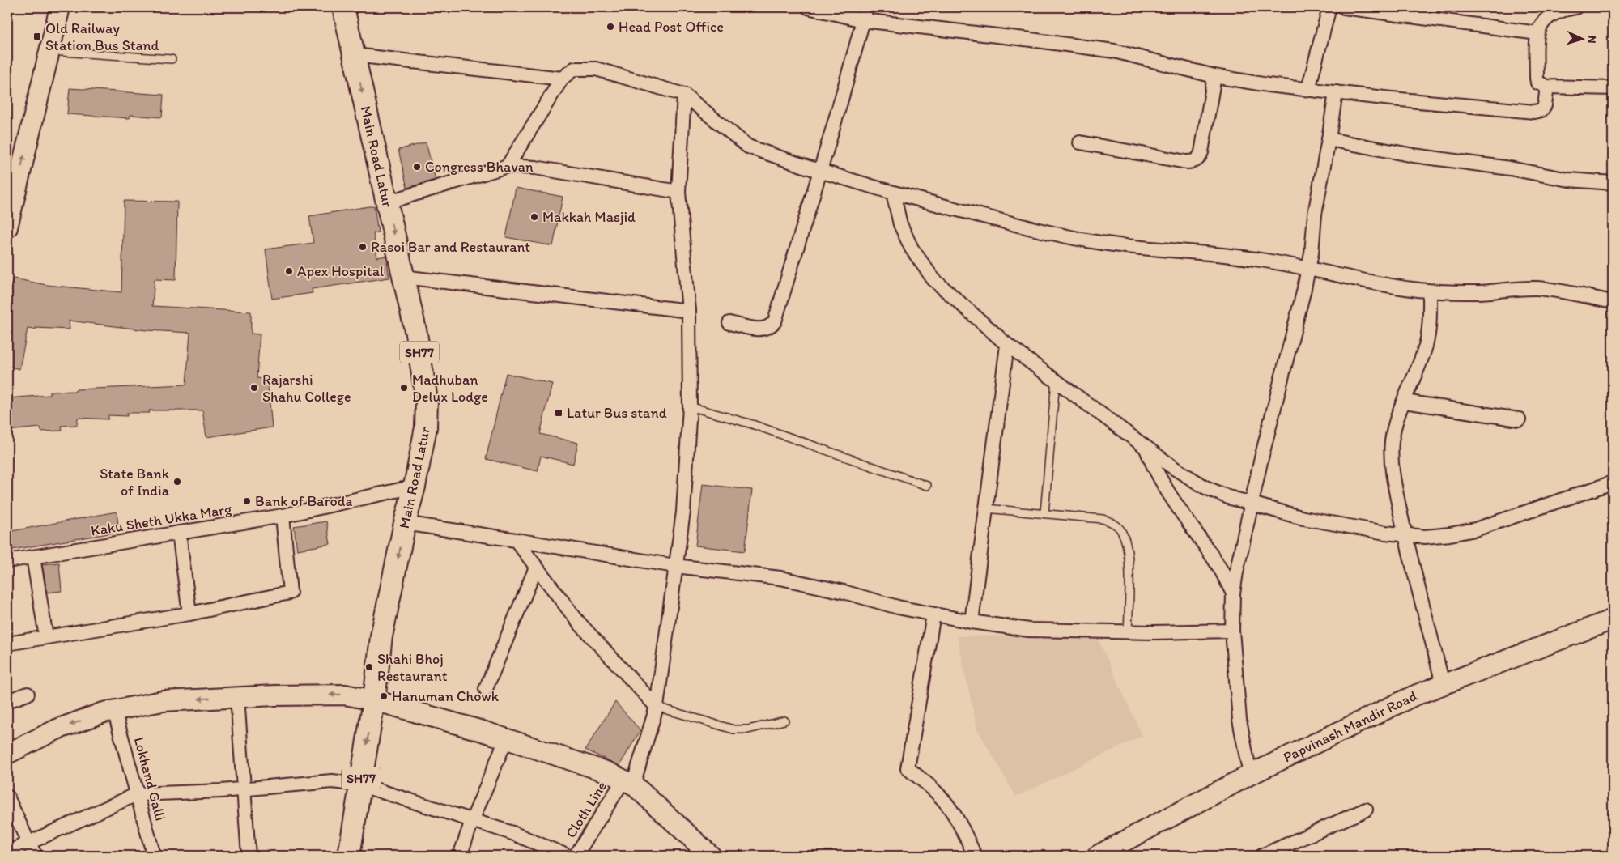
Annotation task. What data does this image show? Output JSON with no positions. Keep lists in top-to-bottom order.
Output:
{
  "streets": {
    "main road": ["Main Road Latur", "SH77"],
    "street": [
      "Kaku Sheth Ukka Marg",
      "Papvinash Mandir Road",
      "Lokhand Galli",
      "Cloth Line"
    ]
  },
  "crossings": [
    ["Main Road Latur", "Kaku Sheth Ukka Marg"]
  ],
  "one_way": ["Main Road Latur"],
  "places": {
    "other": [
      "Head Post Office",
      "Congress Bhavan",
      "Makkah Masjid",
      "Rasoi Bar and Restaurant",
      "Apex Hospital",
      "Rajarshi Shahu College",
      "Madhuban Delux Lodge",
      "State Bank of India",
      "Bank of Baroda",
      "Shahi Bhoj Restaurant",
      "Hanuman Chowk"
    ],
    "transit": ["Old Railway Station Bus Stand", "Latur Bus stand"]
  },
  "north": "right"
}
